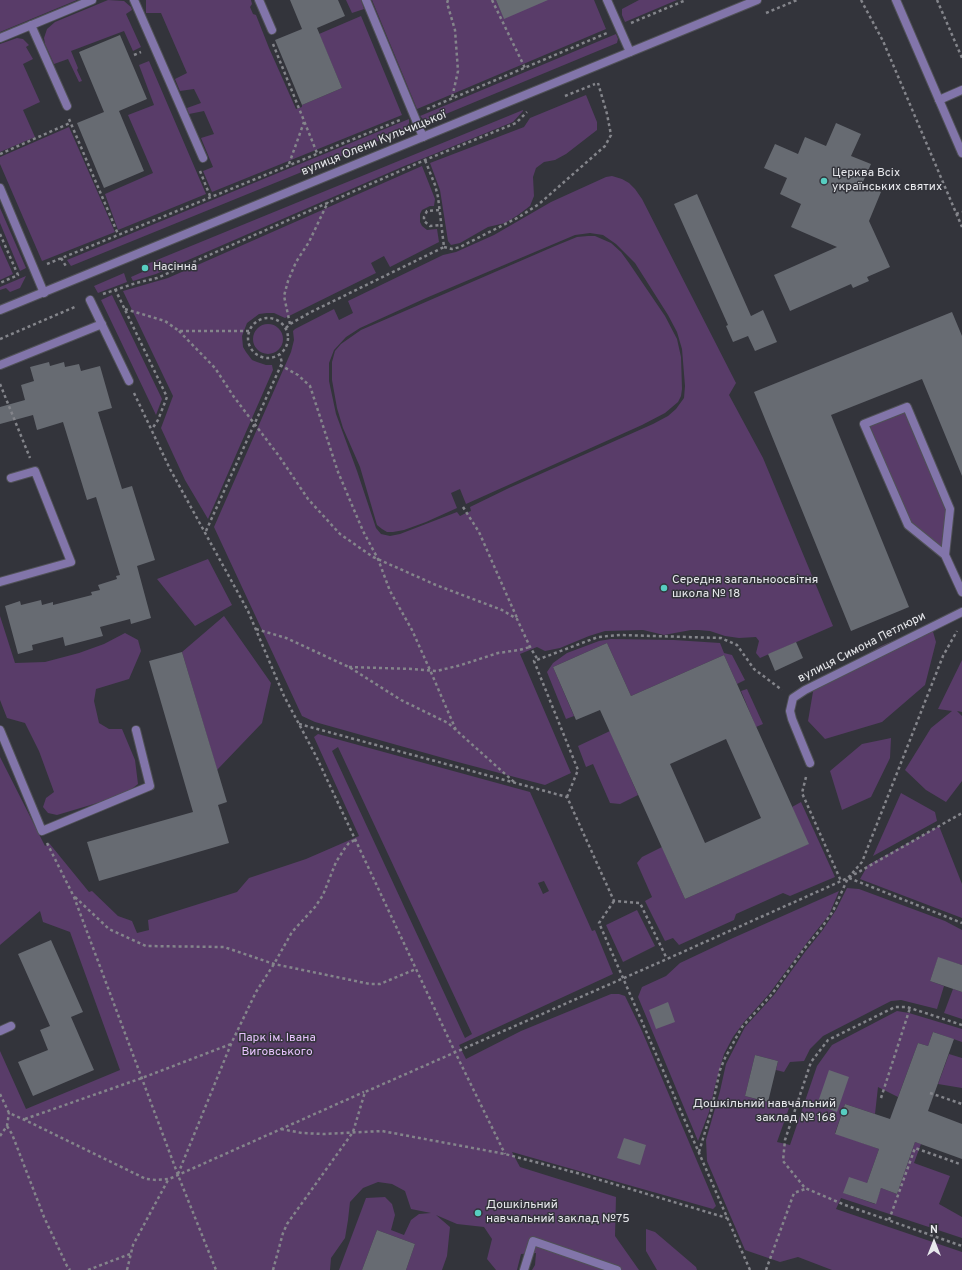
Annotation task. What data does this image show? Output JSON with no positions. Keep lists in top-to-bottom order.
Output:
{
  "streets": {
    "street": ["вулиця Олени Кульчицької", "вулиця Симона Петлюри"]
  },
  "parks": ["Парк ім. Івана Виговського"],
  "places": [
    "Церква Всіх українських святих",
    "Насінна",
    "Середня загальноосвітня школа № 18",
    "Дошкільний навчальний заклад № 168",
    "Дошкільний навчальний заклад №75"
  ],
  "north": "top"
}
